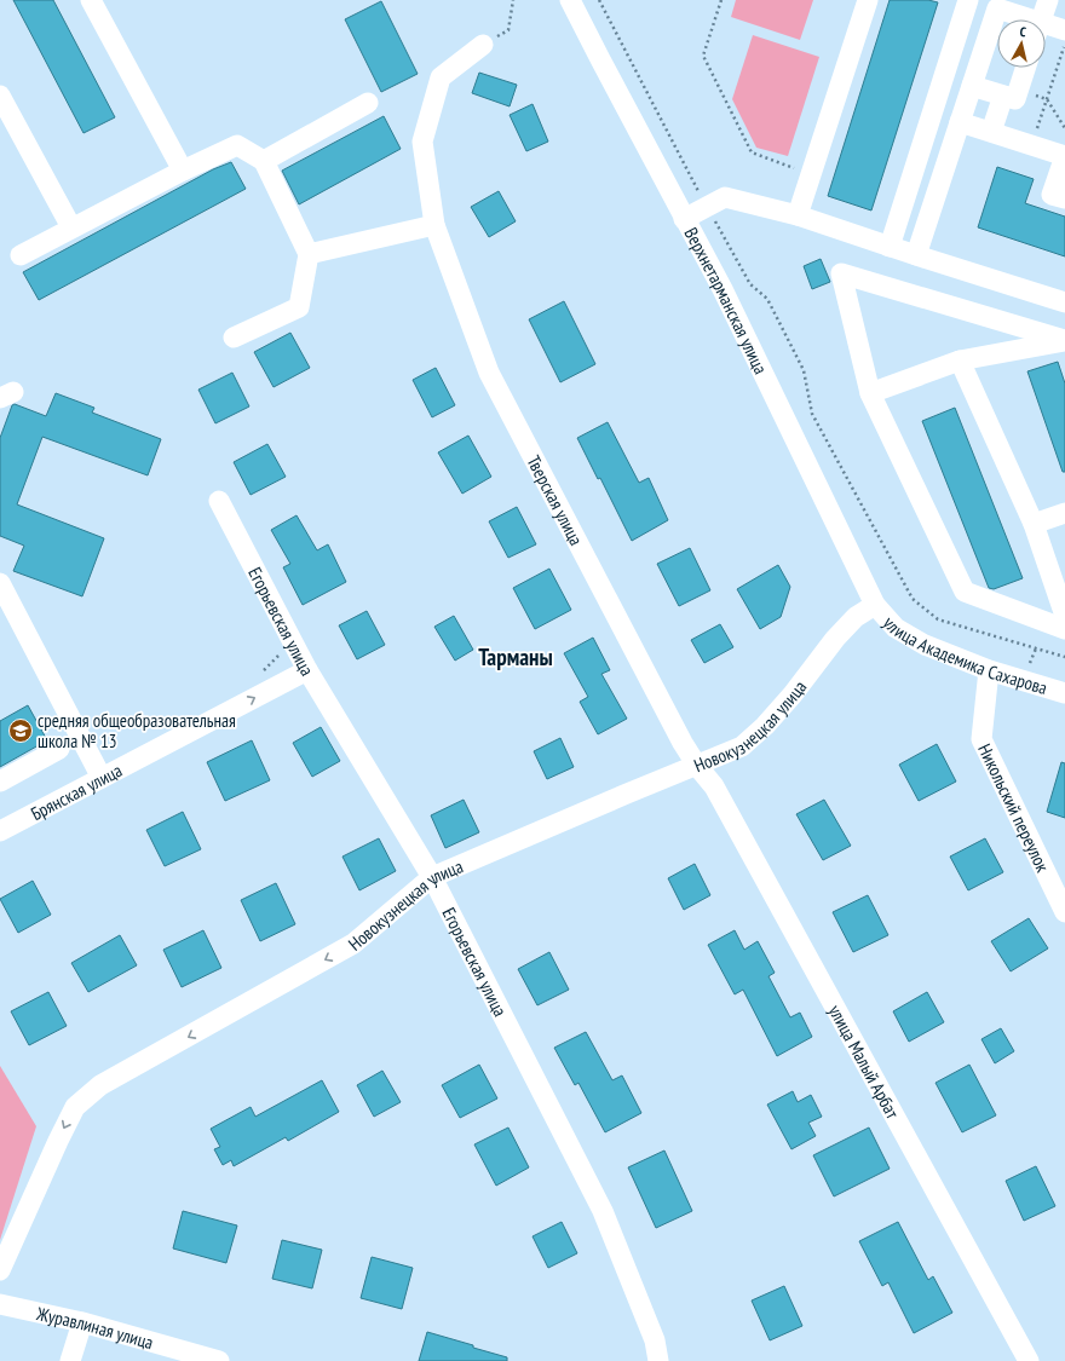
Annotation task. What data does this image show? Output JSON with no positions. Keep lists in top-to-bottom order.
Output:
{
  "streets": {
    "street": [
      "Верхнетарманская улица",
      "Тверская улица",
      "Егорьевская улица",
      "улица Академика Сахарова",
      "Новокузнецкая улица",
      "Брянская улица",
      "Никольский переулок",
      "улица Малый Арбат",
      "Журавлиная улица"
    ]
  },
  "crossings": [
    ["Верхнетарманская улица", "улица Академика Сахарова"],
    ["Верхнетарманская улица", "Новокузнецкая улица"],
    ["Тверская улица", "Новокузнецкая улица"],
    ["Тверская улица", "улица Малый Арбат"],
    ["Егорьевская улица", "Новокузнецкая улица"],
    ["Егорьевская улица", "Брянская улица"],
    ["улица Академика Сахарова", "Новокузнецкая улица"],
    ["улица Академика Сахарова", "Никольский переулок"],
    ["Новокузнецкая улица", "улица Малый Арбат"]
  ],
  "one_way": ["Новокузнецкая улица", "Брянская улица"],
  "districts": ["Тарманы"],
  "places": {
    "school or university": ["средняя общеобразовательная школа № 13"]
  },
  "north": "top"
}
